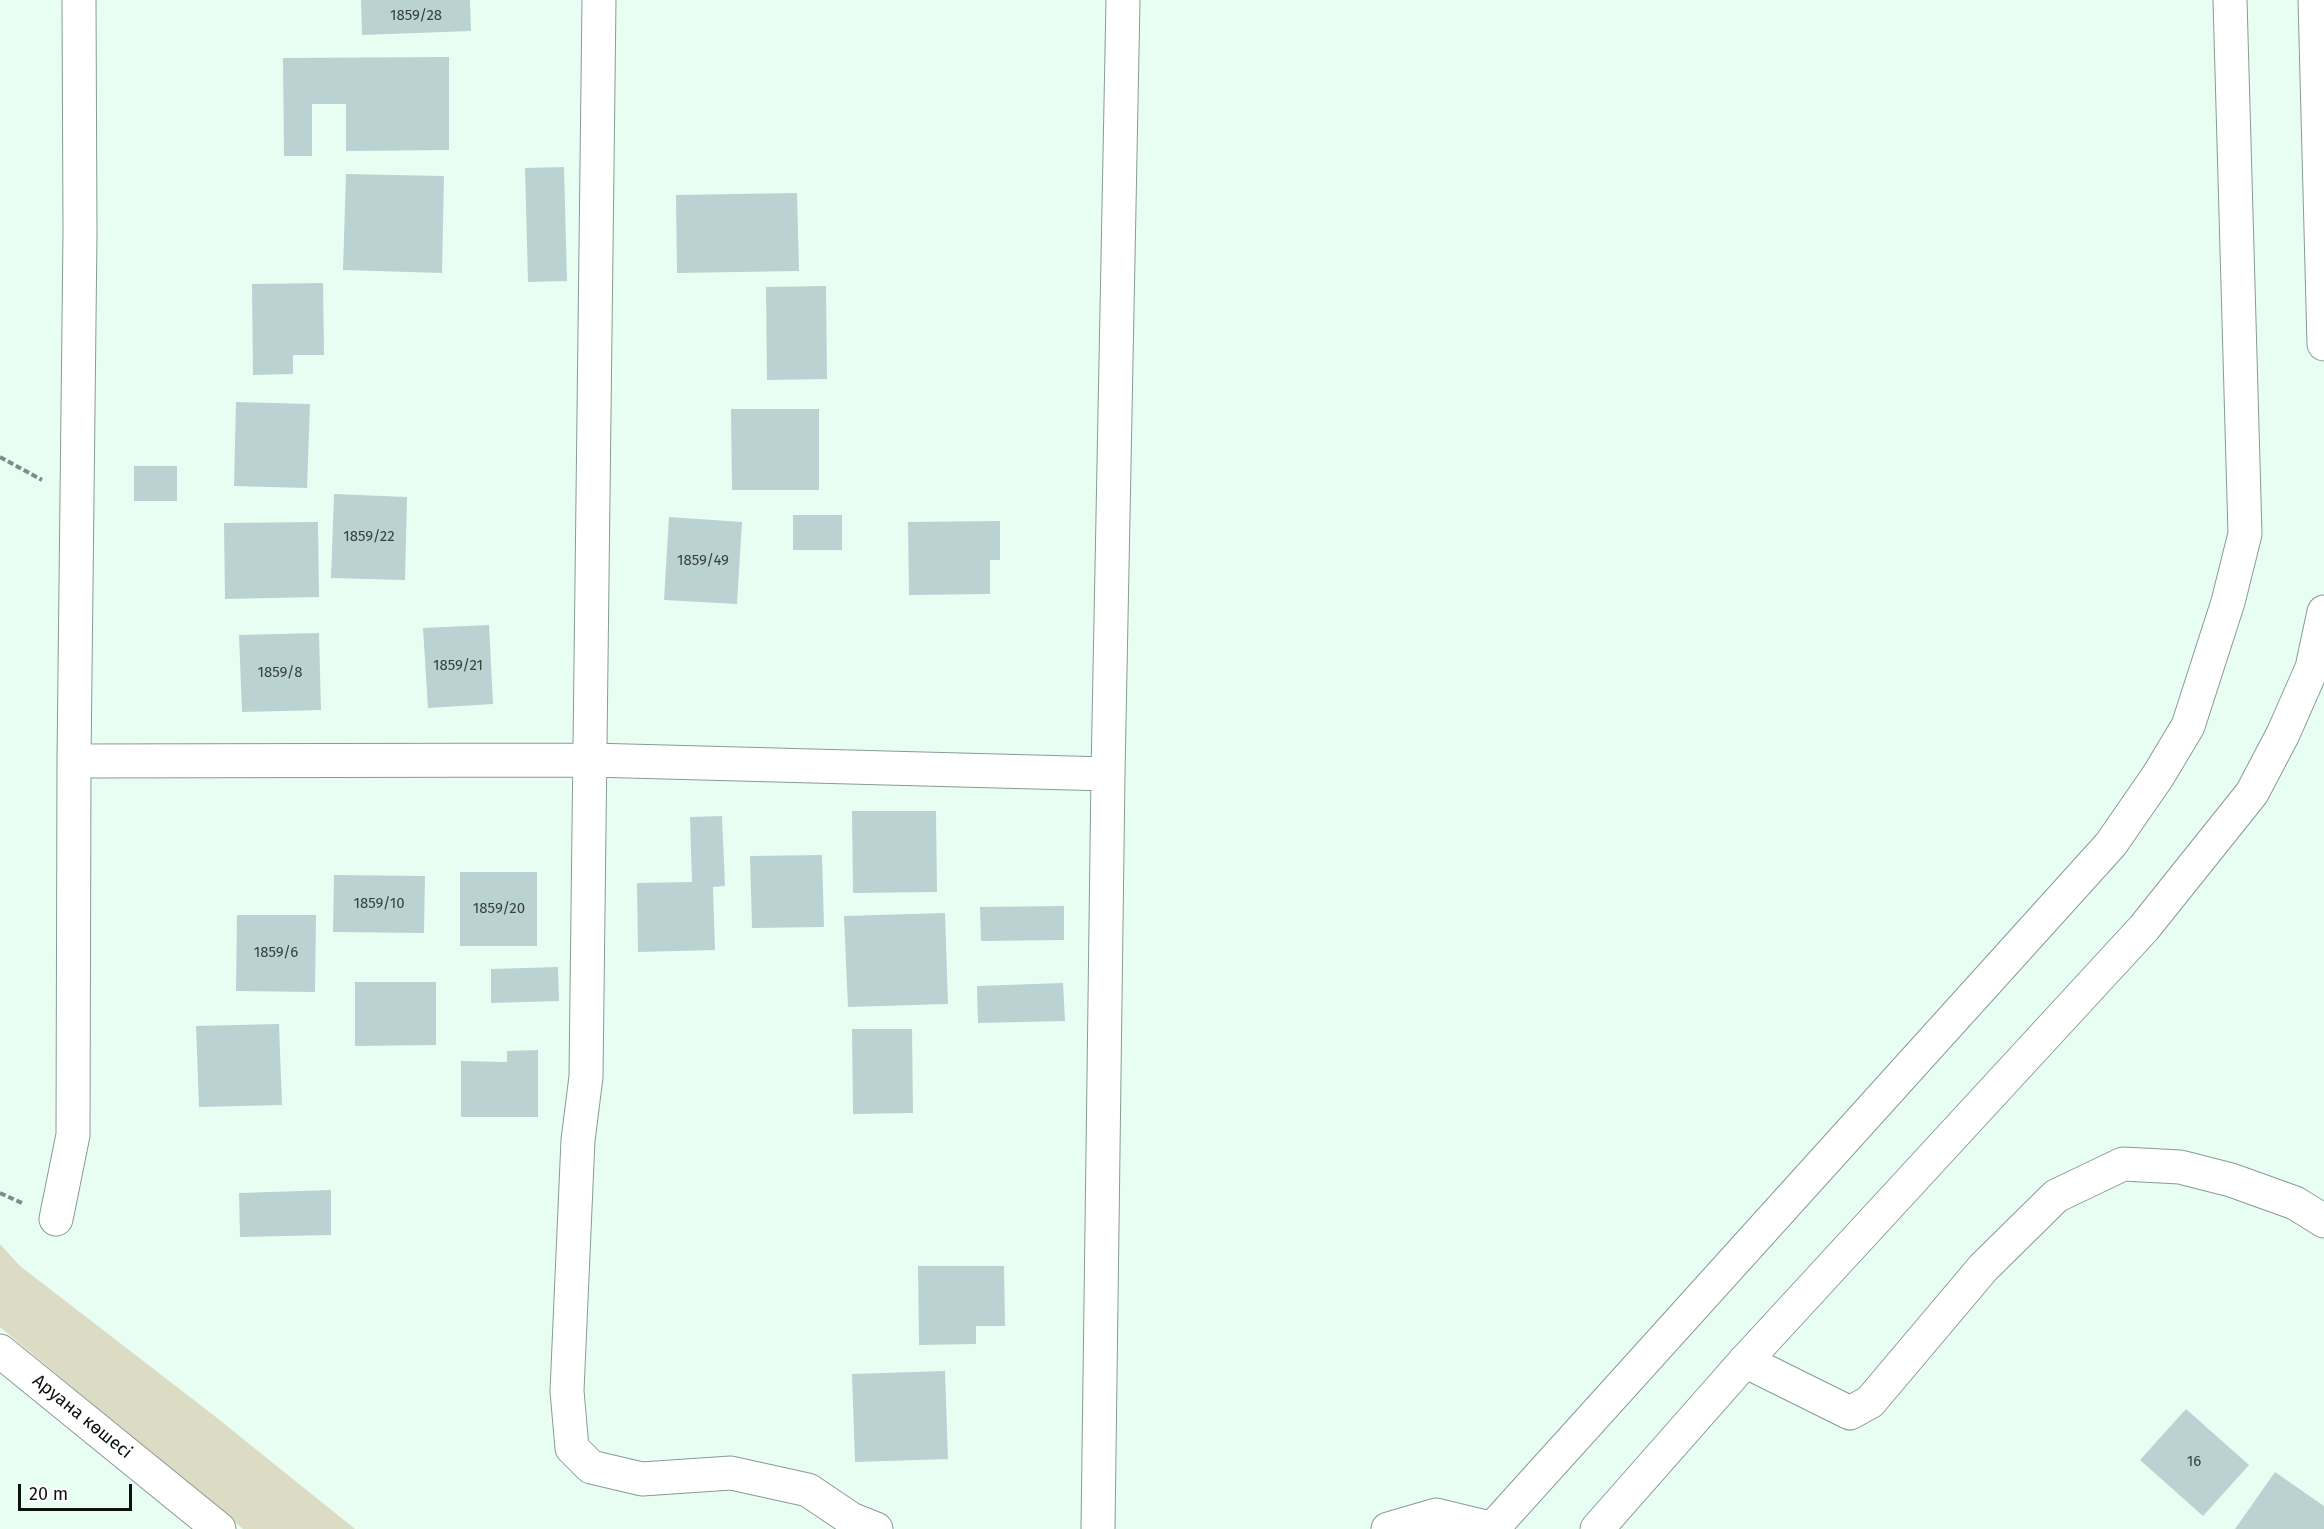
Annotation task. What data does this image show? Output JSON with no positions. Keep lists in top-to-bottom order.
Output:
{
  "streets": {
    "street": ["Аруана көшесі"]
  },
  "house_numbers": [
    "1859/28",
    "1859/22",
    "1859/49",
    "1859/21",
    "1859/8",
    "1859/10",
    "1859/20",
    "1859/6",
    "16"
  ],
  "scale_bar": "20 m"
}
